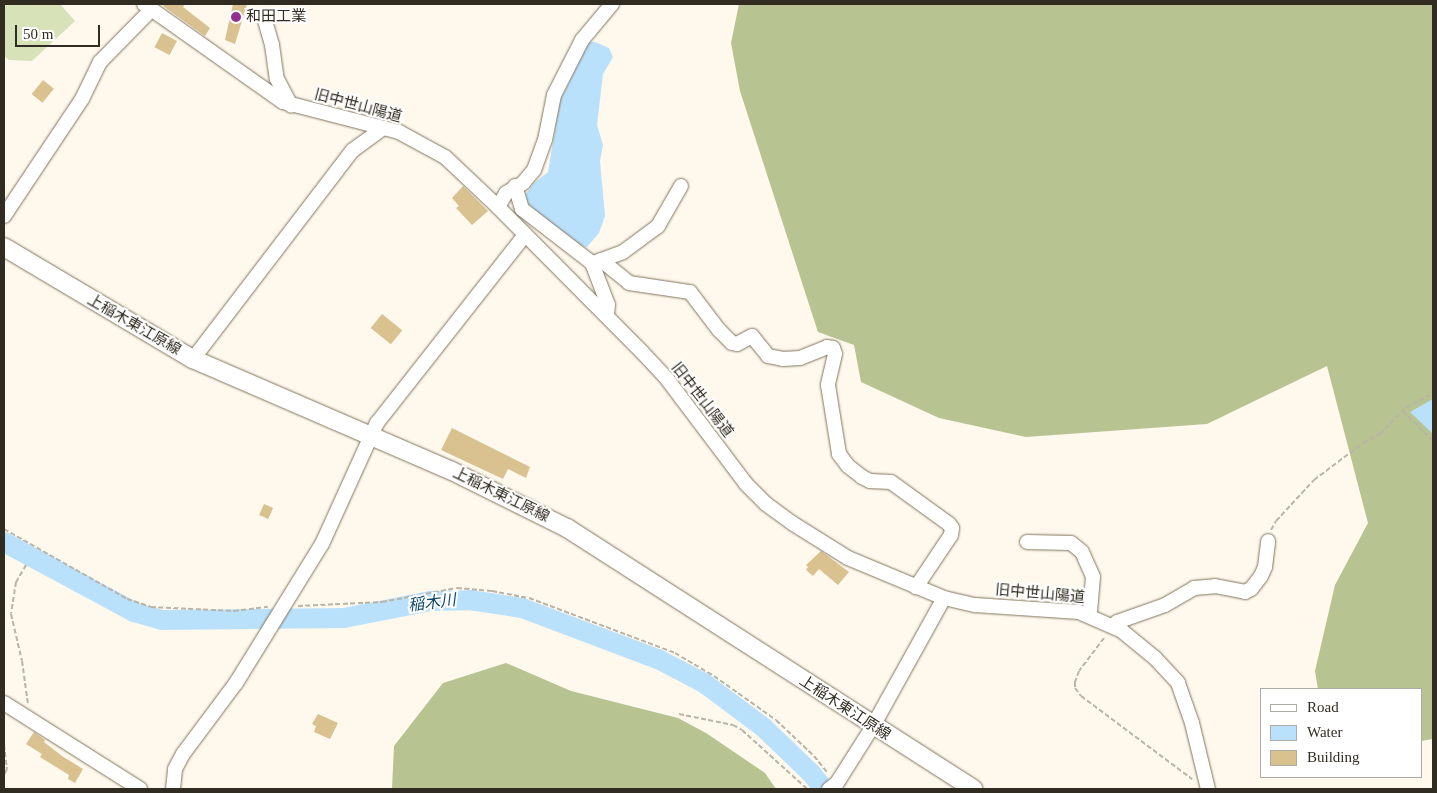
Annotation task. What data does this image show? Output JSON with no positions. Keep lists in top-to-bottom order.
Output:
{
  "streets": {
    "main road": ["上稲木東江原線"],
    "street": ["旧中世山陽道"]
  },
  "water": ["稲木川"],
  "places": ["和田工業"],
  "legend": ["Road", "Water", "Building"],
  "scale_bar": "50 m"
}
